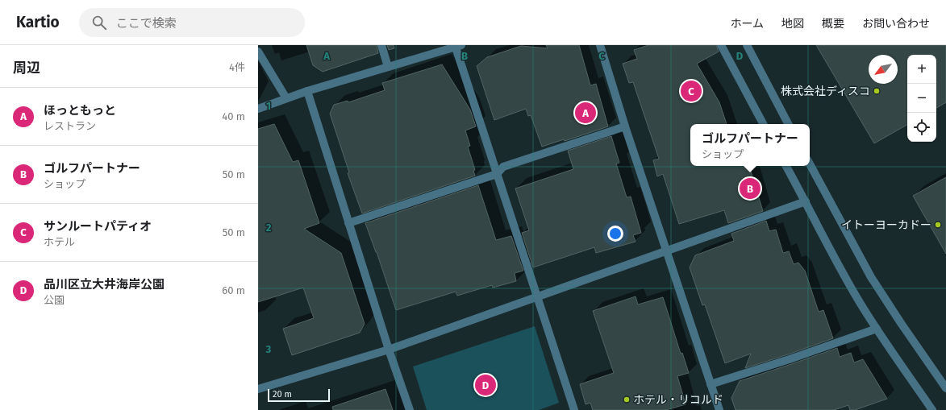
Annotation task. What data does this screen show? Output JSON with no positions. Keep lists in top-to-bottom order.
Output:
{
  "places": ["株式会社ディスコ", "イトーヨーカドー", "ホテル・リコルド"],
  "scale_bar": "20 m",
  "north": "bottom left",
  "page": {
    "header": "Kartio",
    "search": "ここで検索",
    "nav": [
      "ホーム",
      "地図",
      "概要",
      "お問い合わせ"
    ],
    "heading": ["周辺", "4件"],
    "map_buttons": ["+", "−"],
    "pins": [
      "C",
      "A",
      "B",
      "D"
    ],
    "list": [
      {
        "mark": "A",
        "name": "ほっともっと",
        "note": "レストラン",
        "value": "40 m"
      },
      {
        "mark": "B",
        "name": "ゴルフパートナー",
        "note": "ショップ",
        "value": "50 m"
      },
      {
        "mark": "C",
        "name": "サンルートパティオ",
        "note": "ホテル",
        "value": "50 m"
      },
      {
        "mark": "D",
        "name": "品川区立大井海岸公園",
        "note": "公園",
        "value": "60 m"
      }
    ],
    "popup": ["ゴルフパートナー", "ショップ"],
    "scale": "20 m"
  },
  "grid": {
    "columns": [
      "A",
      "B",
      "C",
      "D"
    ],
    "rows": ["1", "2", "3"]
  }
}
